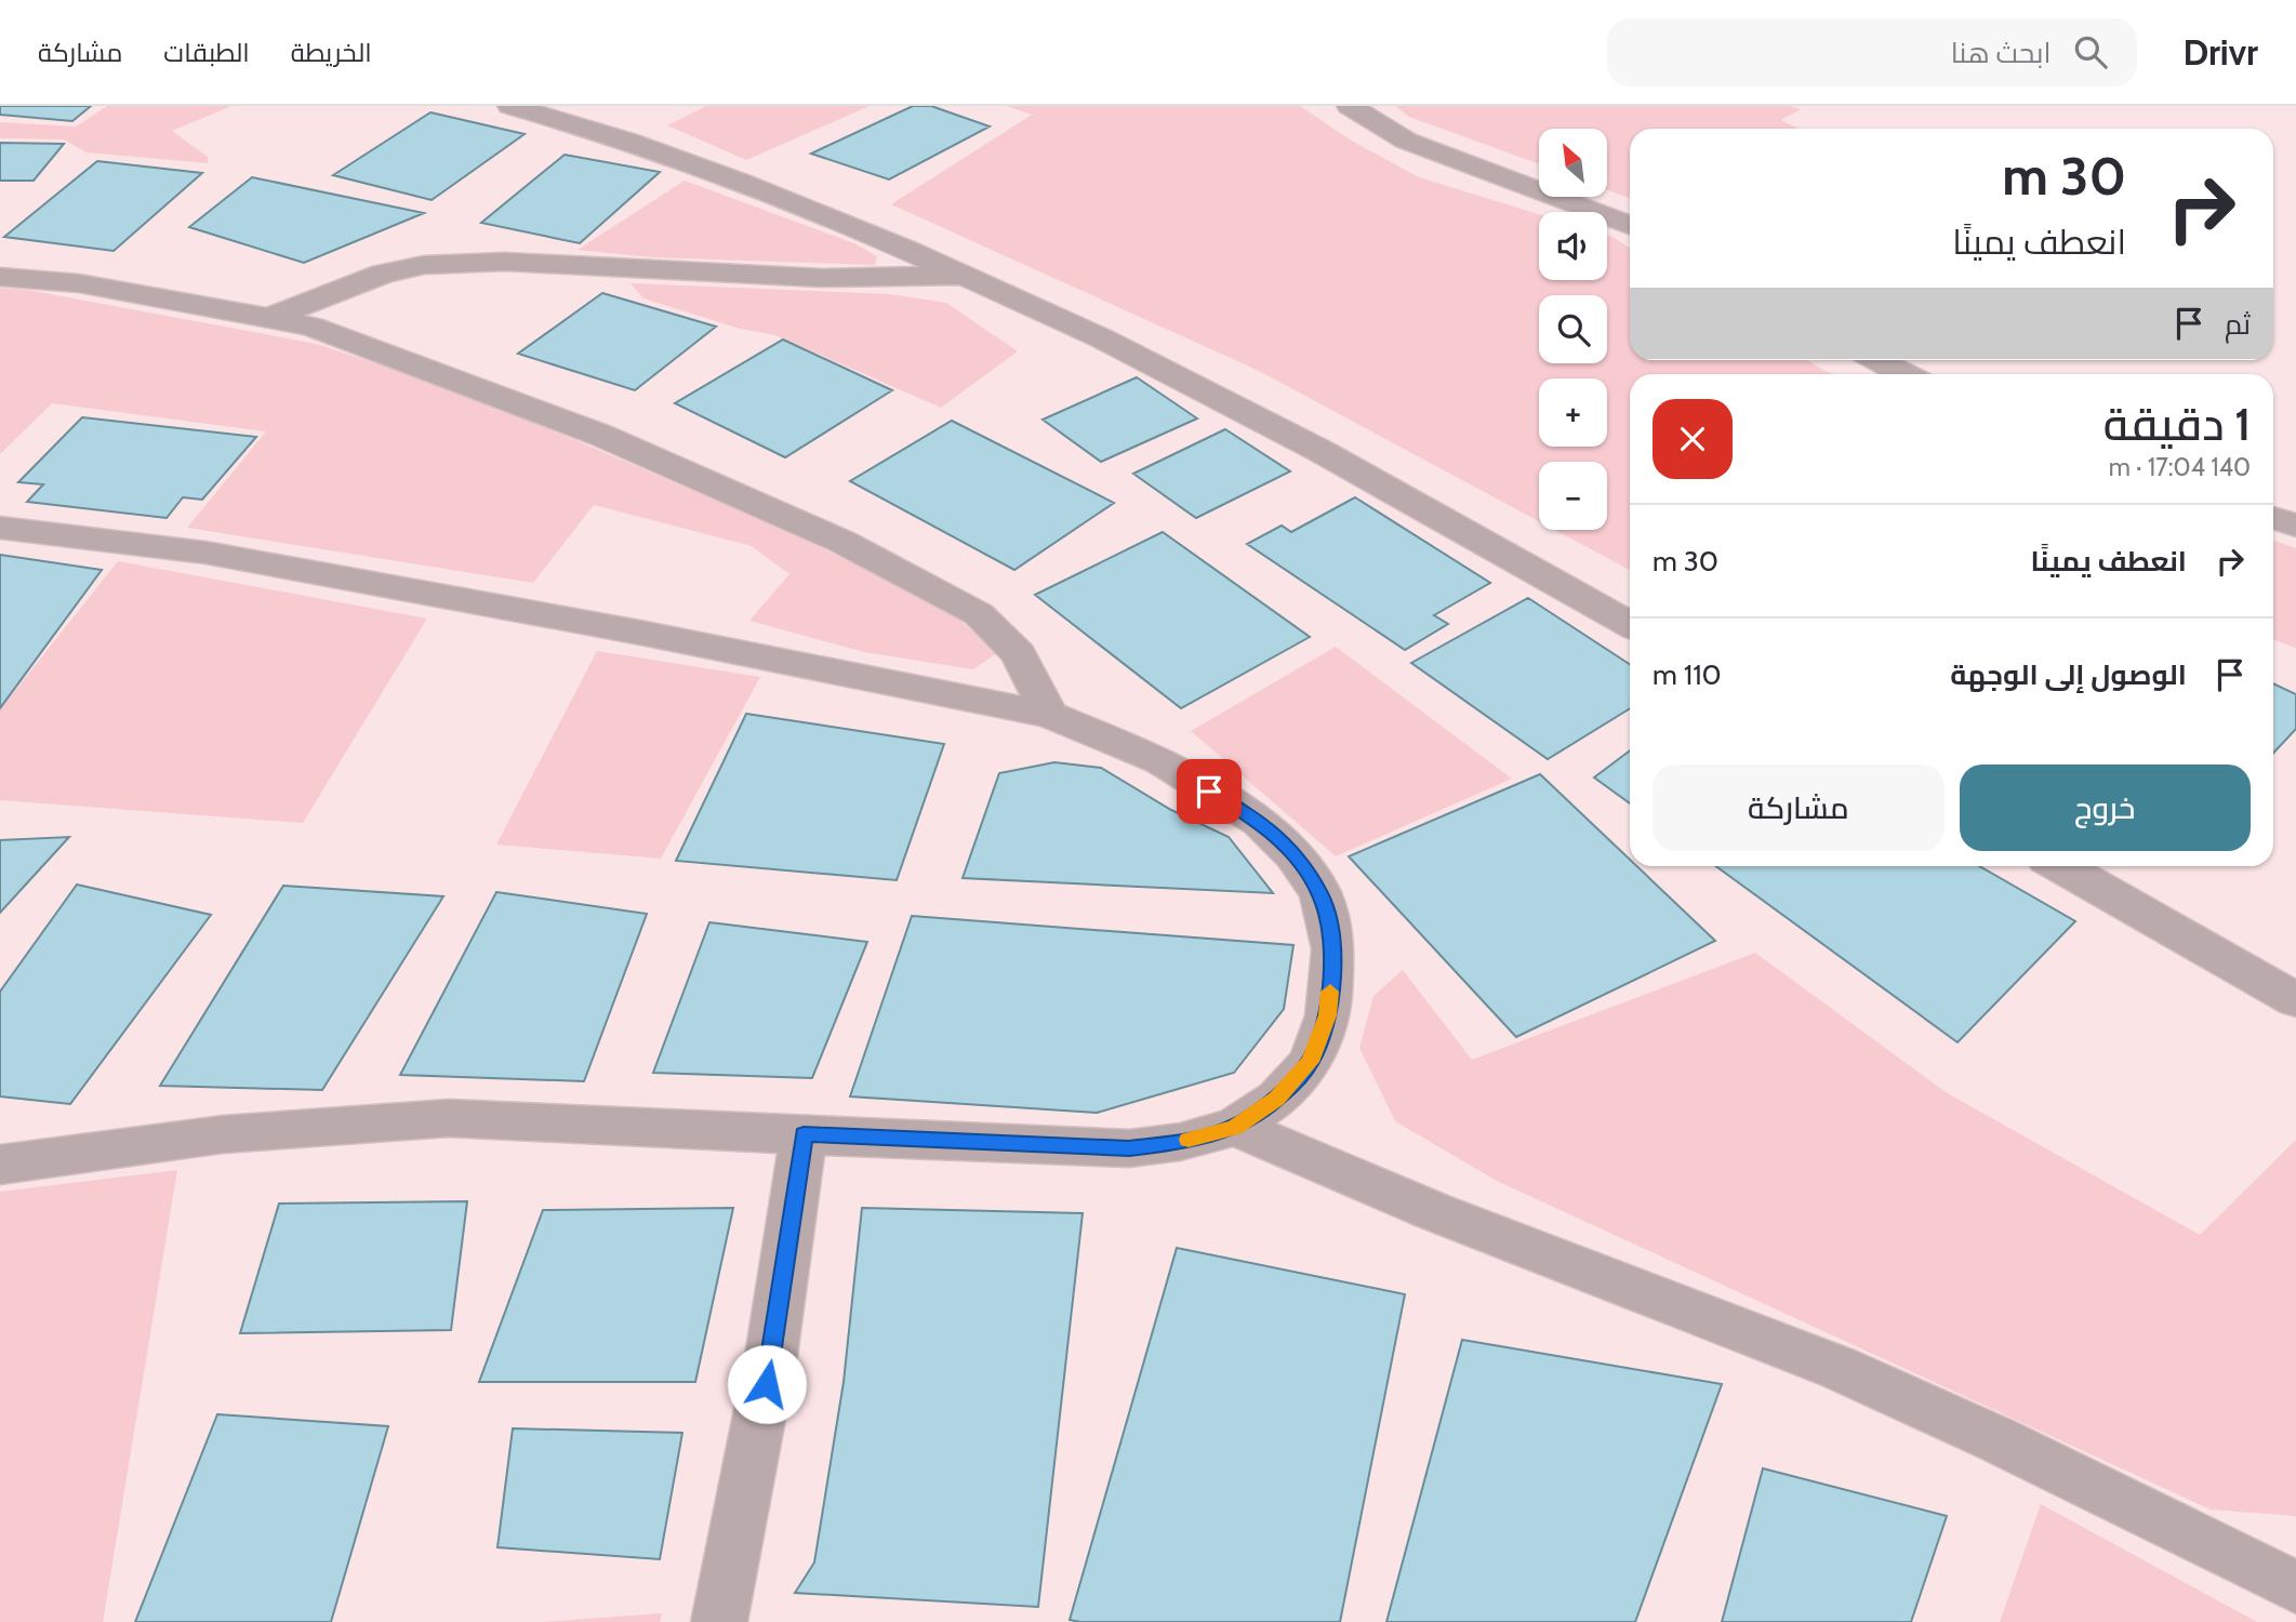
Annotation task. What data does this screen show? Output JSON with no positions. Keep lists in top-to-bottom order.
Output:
{
  "north": "top left",
  "page": {
    "header": "Drivr",
    "search": "ابحث هنا",
    "nav": ["الخريطة", "الطبقات", "مشاركة"],
    "map_buttons": ["+", "−"],
    "turn": ["30 m", "انعطف يمينًا"],
    "then": "ثم",
    "heading": ["1 دقيقة", "140 m · 17:04"],
    "list": [
      {
        "name": "انعطف يمينًا",
        "value": "30 m"
      },
      {
        "name": "الوصول إلى الوجهة",
        "value": "110 m"
      }
    ],
    "buttons": ["خروج", "مشاركة"]
  }
}
